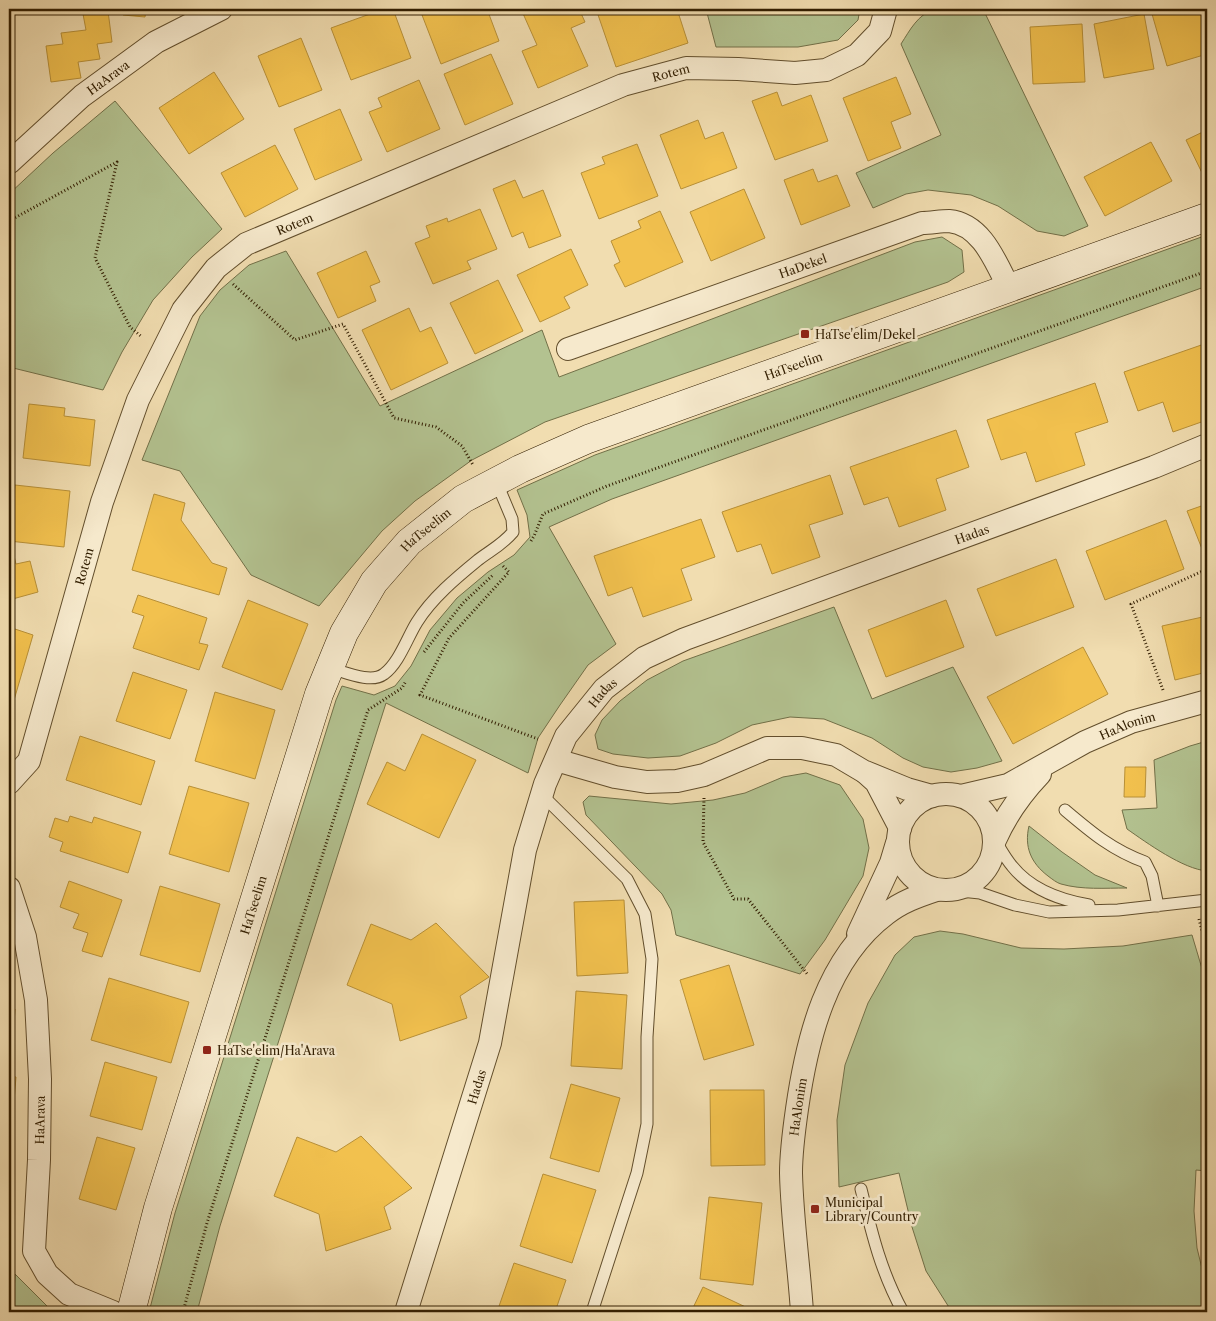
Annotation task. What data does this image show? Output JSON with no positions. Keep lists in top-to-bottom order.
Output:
{
  "streets": {
    "street": [
      "Rotem",
      "HaArava",
      "HaDekel",
      "HaTseelim",
      "Hadas",
      "HaAlonim"
    ]
  },
  "crossings": [
    ["HaDekel", "HaTseelim"]
  ],
  "places": {
    "transit": ["HaTse'elim/Dekel", "HaTse'elim/Ha'Arava", "Municipal Library/Country"]
  }
}
